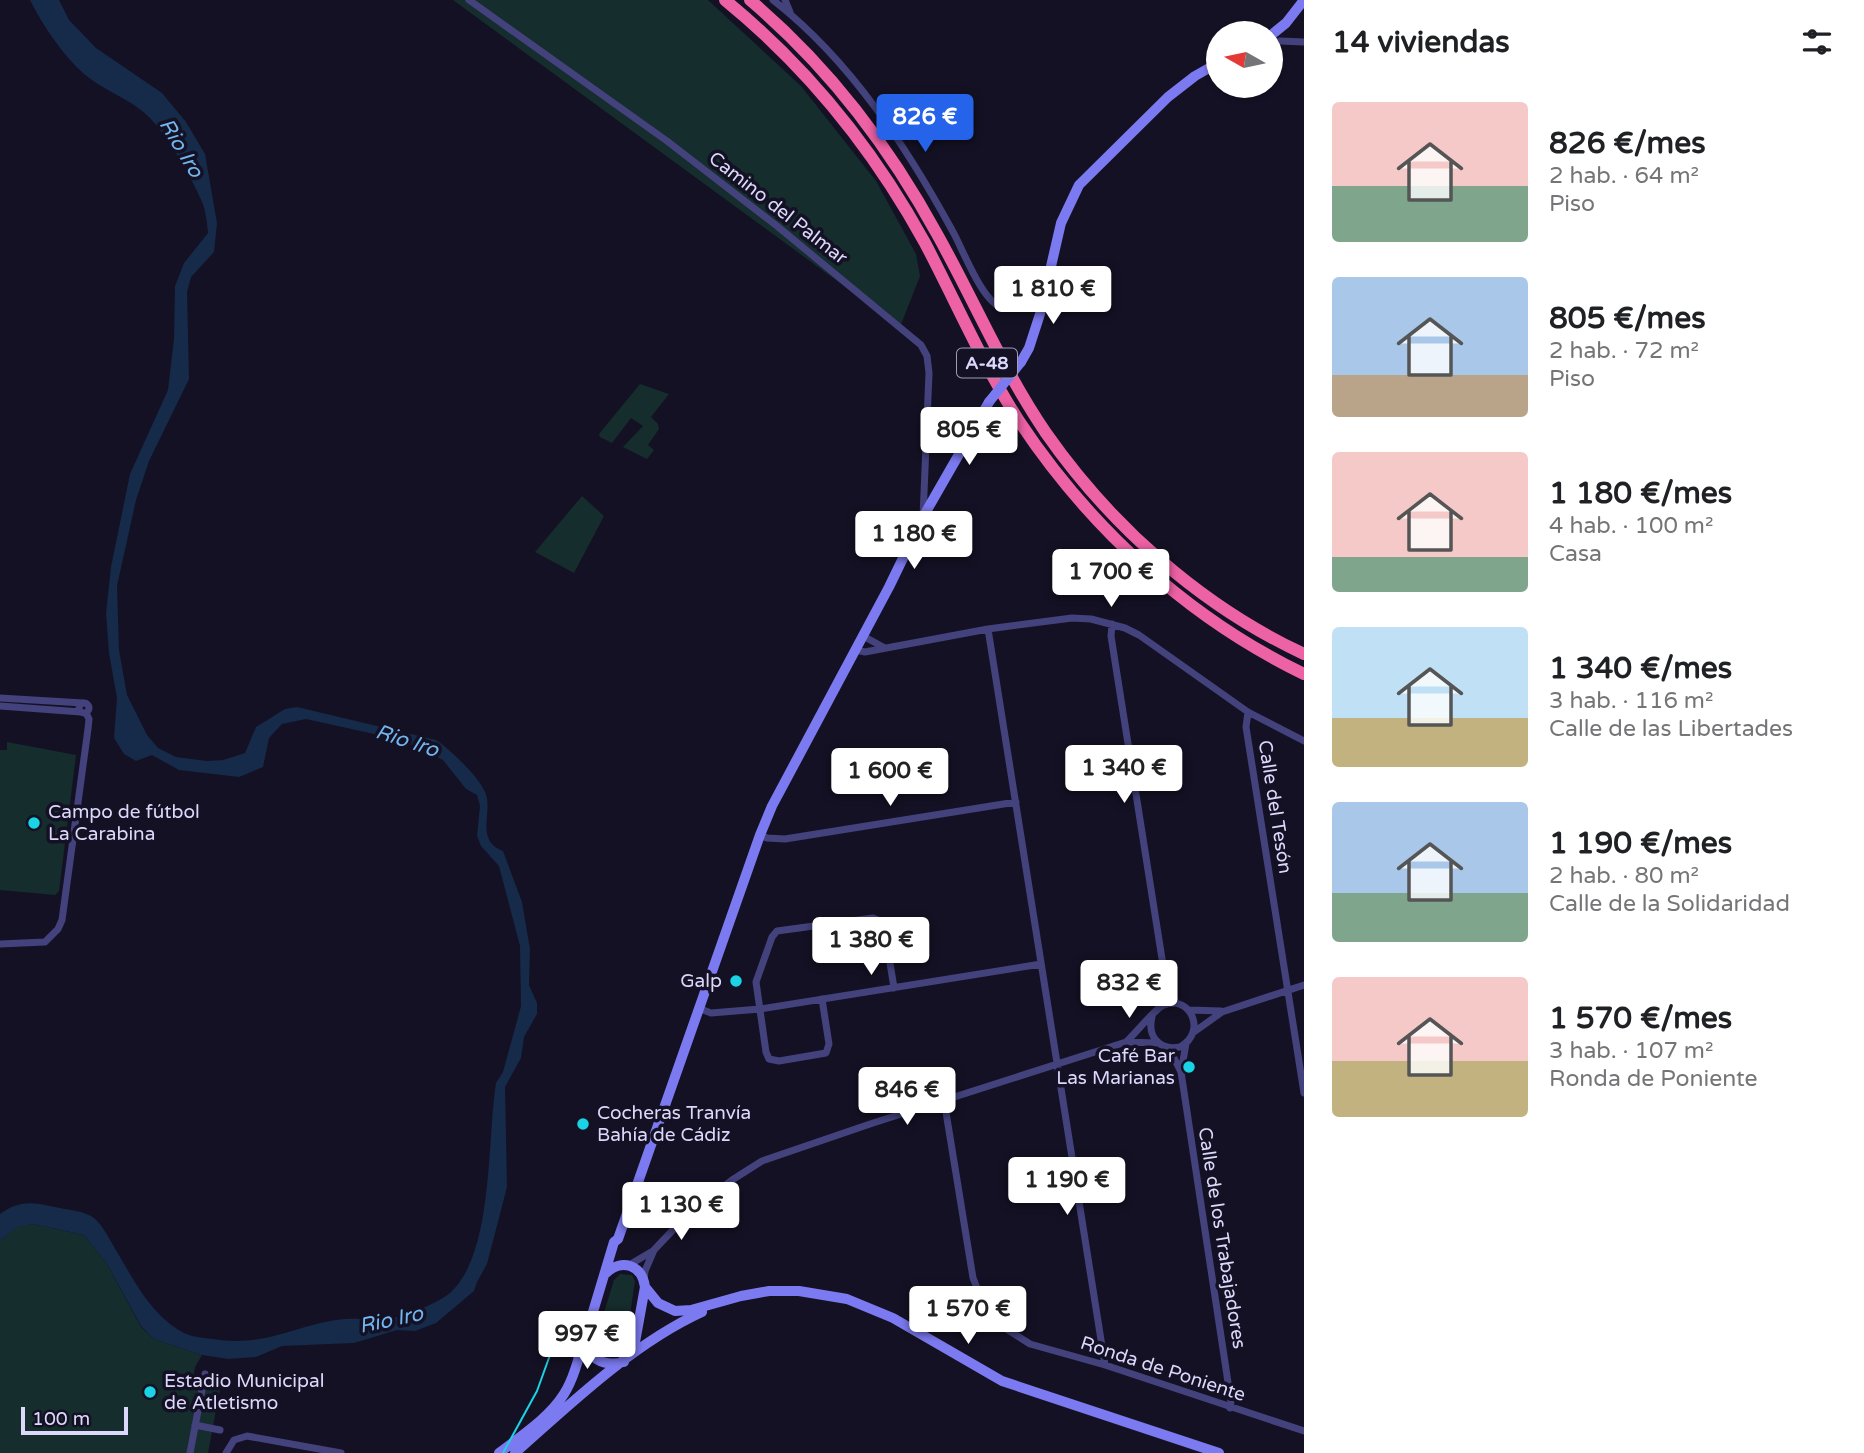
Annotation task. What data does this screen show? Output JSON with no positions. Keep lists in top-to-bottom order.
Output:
{
  "streets": {
    "highway": ["A-48"],
    "street": [
      "Camino del Palmar",
      "Calle del Tesón",
      "Calle de los Trabajadores",
      "Ronda de Poniente"
    ]
  },
  "crossings": [
    ["Calle de los Trabajadores", "Ronda de Poniente"]
  ],
  "water": ["Rio Iro"],
  "places": [
    "Campo de fútbol La Carabina",
    "Galp",
    "Café Bar Las Marianas",
    "Cocheras Tranvía Bahía de Cádiz",
    "Estadio Municipal de Atletismo"
  ],
  "scale_bar": "100 m",
  "north": "left",
  "page": {
    "heading": "14 viviendas",
    "list": [
      {
        "name": "826 €/mes",
        "note": "2 hab. · 64 m² · Piso"
      },
      {
        "name": "805 €/mes",
        "note": "2 hab. · 72 m² · Piso"
      },
      {
        "name": "1 180 €/mes",
        "note": "4 hab. · 100 m² · Casa"
      },
      {
        "name": "1 340 €/mes",
        "note": "3 hab. · 116 m² · Calle de las Libertades"
      },
      {
        "name": "1 190 €/mes",
        "note": "2 hab. · 80 m² · Calle de la Solidaridad"
      },
      {
        "name": "1 570 €/mes",
        "note": "3 hab. · 107 m² · Ronda de Poniente"
      }
    ],
    "price": [
      "826 €",
      "1 810 €",
      "805 €",
      "1 180 €",
      "1 700 €",
      "1 340 €",
      "1 600 €",
      "1 380 €",
      "832 €",
      "846 €",
      "1 190 €",
      "1 130 €",
      "1 570 €",
      "997 €"
    ],
    "scale": "100 m"
  }
}
